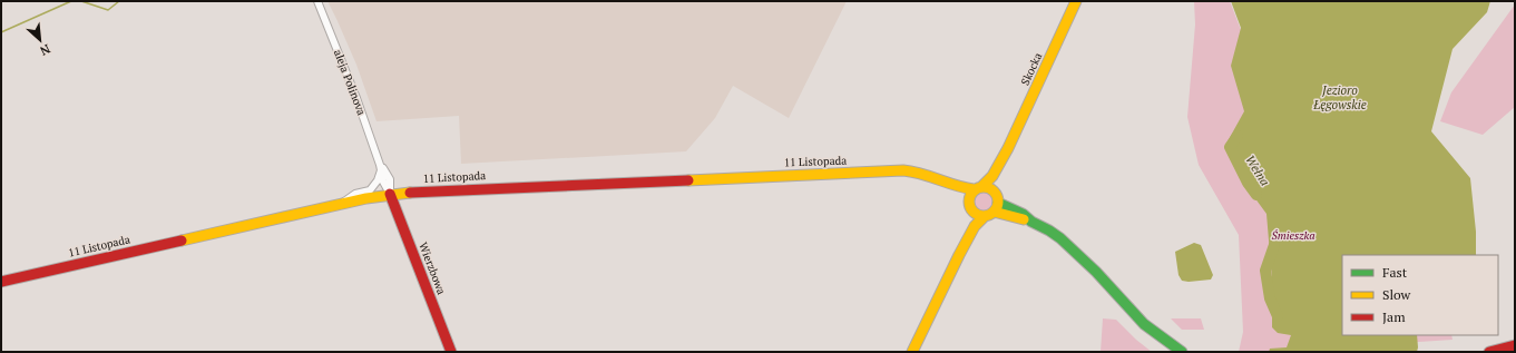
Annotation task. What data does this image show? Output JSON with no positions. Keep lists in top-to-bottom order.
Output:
{
  "streets": {
    "main road": ["Skocka", "11 Listopada", "Wierzbowa"],
    "street": ["aleja Polinova"]
  },
  "crossings": [
    ["Skocka", "11 Listopada"],
    ["aleja Polinova", "11 Listopada"],
    ["aleja Polinova", "Wierzbowa"],
    ["11 Listopada", "Wierzbowa"]
  ],
  "water": ["Jezioro Łęgowskie", "Wełna"],
  "parks": ["Śmieszka"],
  "legend": ["Fast", "Slow", "Jam"],
  "north": "bottom right"
}
